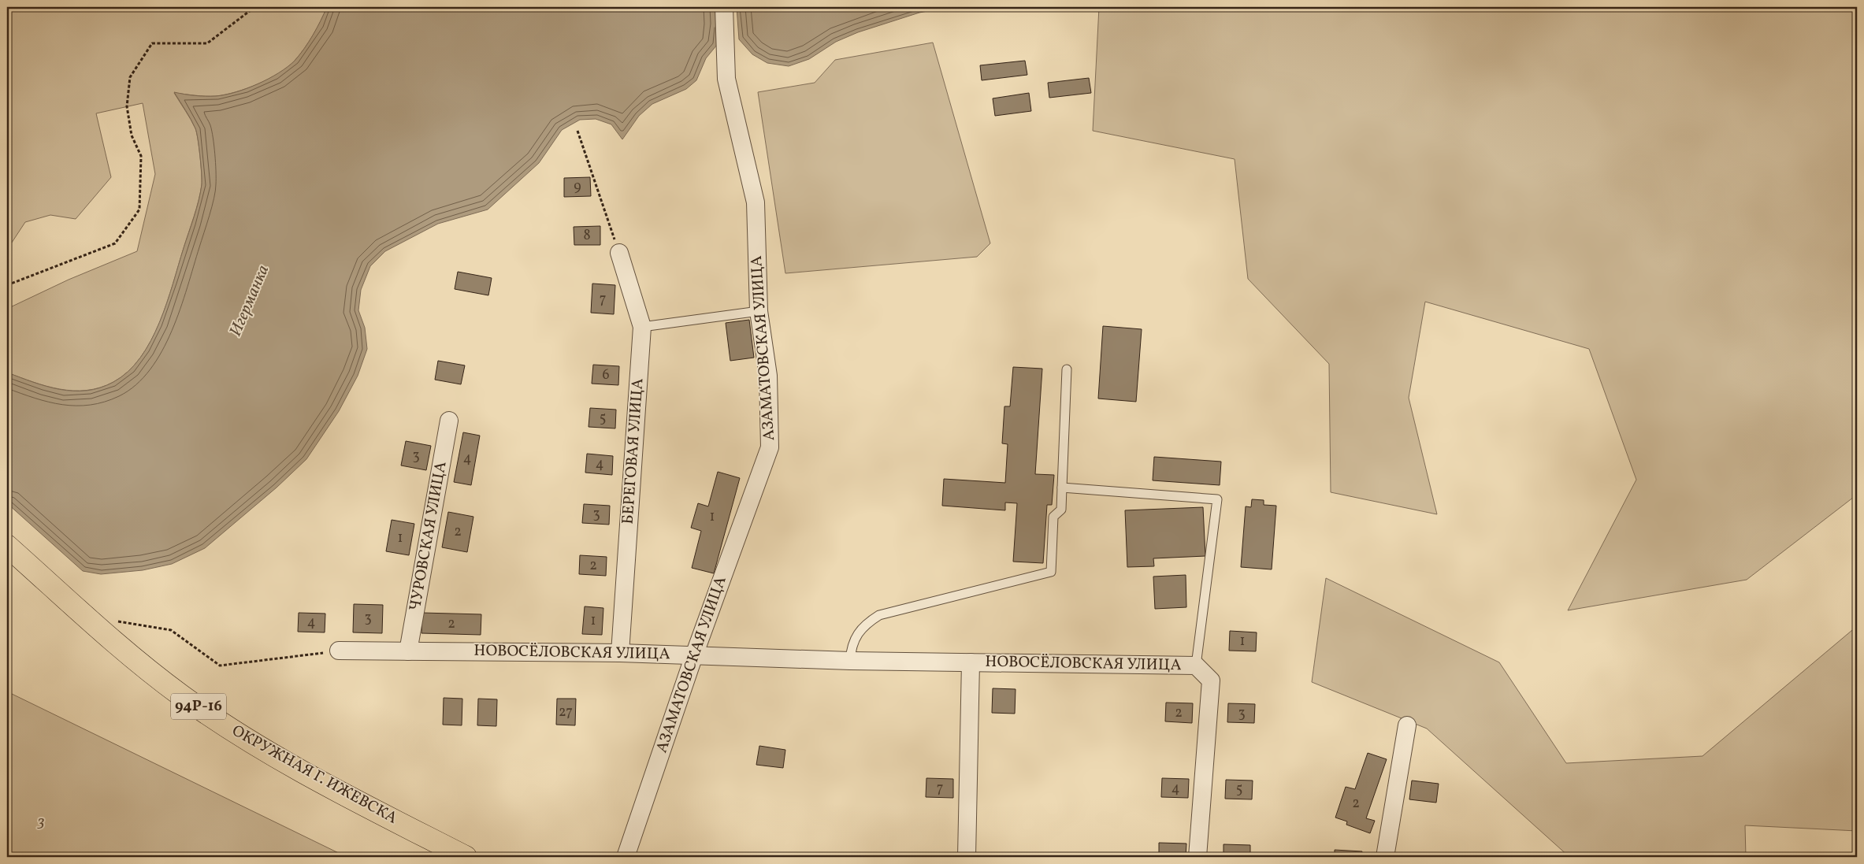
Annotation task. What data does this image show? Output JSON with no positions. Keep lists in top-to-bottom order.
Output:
{
  "streets": {
    "main road": ["94Р-16", "ОКРУЖНАЯ Г. ИЖЕВСКА"],
    "street": [
      "АЗАМАТОВСКАЯ УЛИЦА",
      "БЕРЕГОВАЯ УЛИЦА",
      "ЧУРОВСКАЯ УЛИЦА",
      "НОВОСЁЛОВСКАЯ УЛИЦА"
    ]
  },
  "crossings": [
    ["АЗАМАТОВСКАЯ УЛИЦА", "НОВОСЁЛОВСКАЯ УЛИЦА"],
    ["БЕРЕГОВАЯ УЛИЦА", "НОВОСЁЛОВСКАЯ УЛИЦА"],
    ["ЧУРОВСКАЯ УЛИЦА", "НОВОСЁЛОВСКАЯ УЛИЦА"]
  ],
  "water": ["Игерманка"],
  "parks": ["3"],
  "house_numbers": [
    "9",
    "8",
    "7",
    "6",
    "5",
    "3",
    "4",
    "4",
    "3",
    "1",
    "2",
    "1",
    "2",
    "3",
    "1",
    "4",
    "2",
    "1",
    "27",
    "2",
    "3",
    "7",
    "4",
    "5",
    "2"
  ]
}
